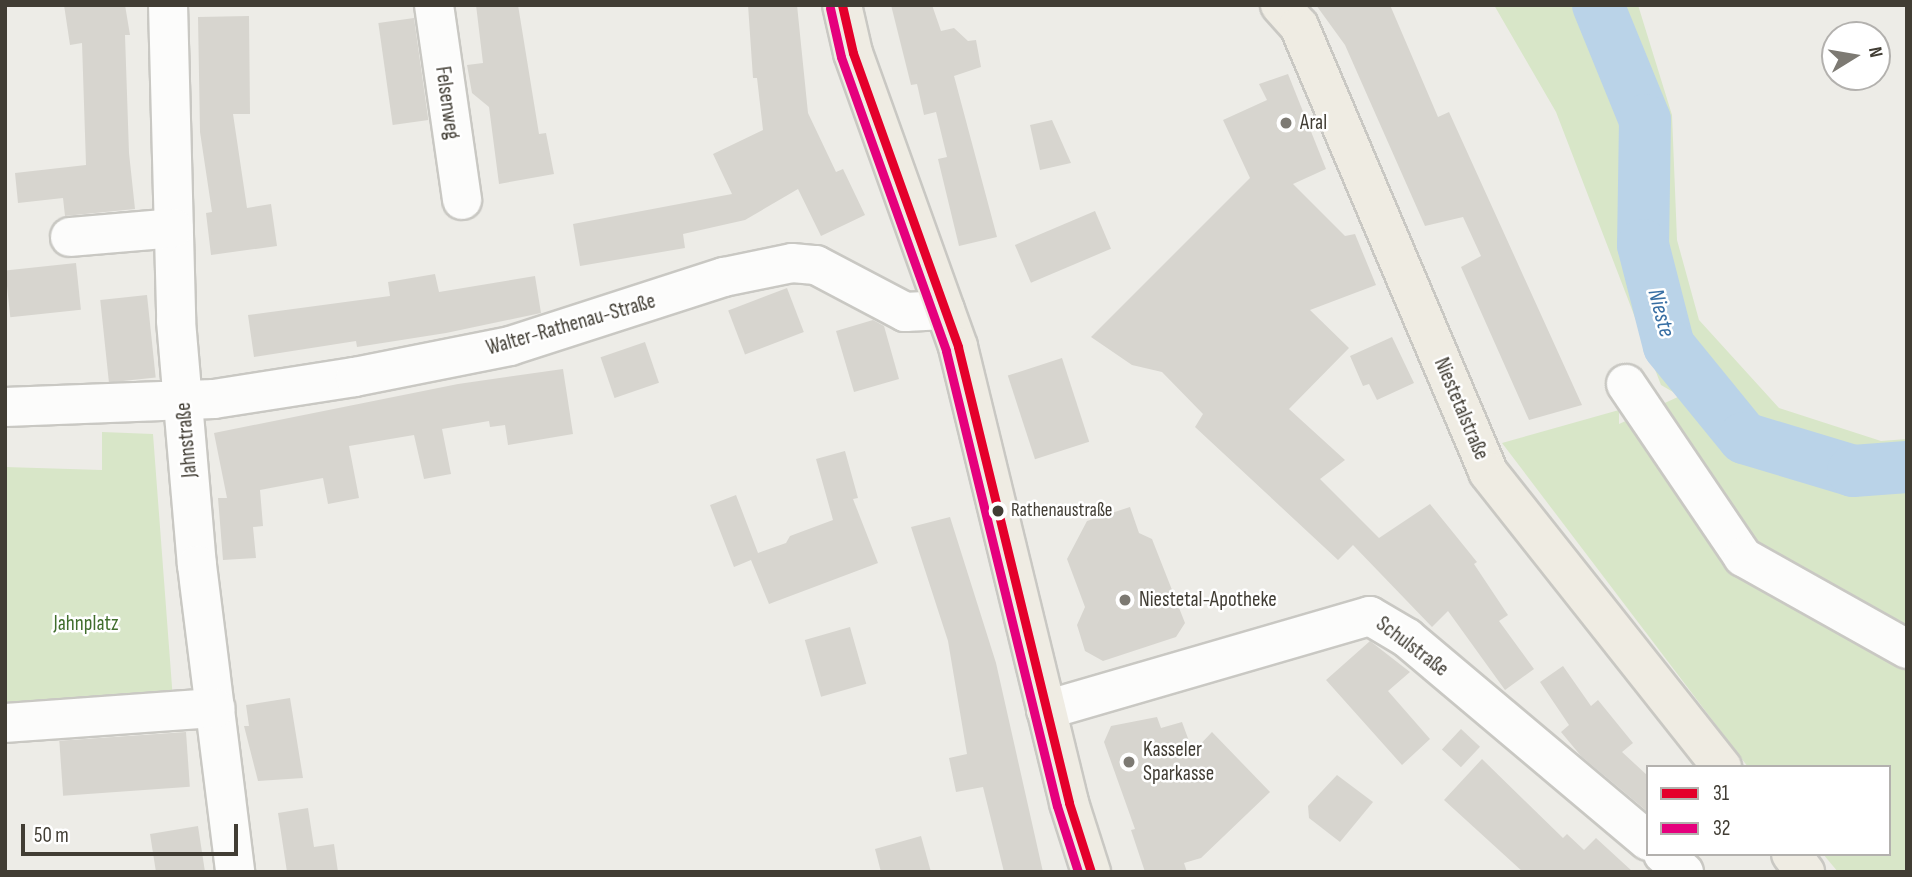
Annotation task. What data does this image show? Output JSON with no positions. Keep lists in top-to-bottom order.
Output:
{
  "streets": {
    "main road": ["Niestetalstraße"],
    "street": [
      "Felsenweg",
      "Walter-Rathenau-Straße",
      "Jahnstraße",
      "Schulstraße"
    ]
  },
  "crossings": [
    ["Walter-Rathenau-Straße", "Jahnstraße"]
  ],
  "water": ["Nieste"],
  "parks": ["Jahnplatz"],
  "places": [
    "Aral",
    "Rathenaustraße",
    "Niestetal-Apotheke",
    "Kasseler Sparkasse"
  ],
  "lines": ["transit line 31", "transit line 32"],
  "legend": ["31", "32"],
  "scale_bar": "50 m",
  "north": "right"
}
